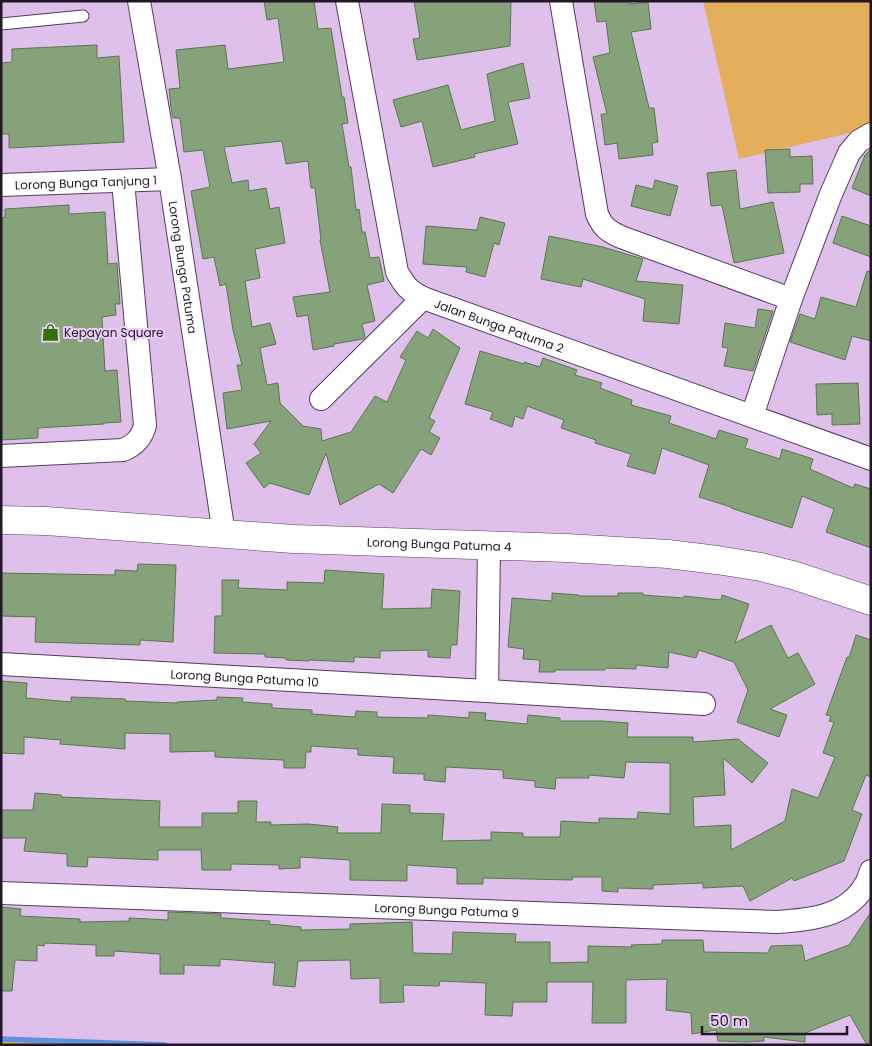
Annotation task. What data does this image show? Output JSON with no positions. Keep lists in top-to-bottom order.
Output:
{
  "streets": {
    "street": [
      "Lorong Bunga Tanjung 1",
      "Lorong Bunga Patuma",
      "Jalan Bunga Patuma 2",
      "Lorong Bunga Patuma 4",
      "Lorong Bunga Patuma 10",
      "Lorong Bunga Patuma 9"
    ]
  },
  "crossings": [
    ["Lorong Bunga Tanjung 1", "Lorong Bunga Patuma"],
    ["Lorong Bunga Patuma", "Lorong Bunga Patuma 4"]
  ],
  "places": {
    "shop": ["Kepayan Square"]
  },
  "scale_bar": "50 m"
}
